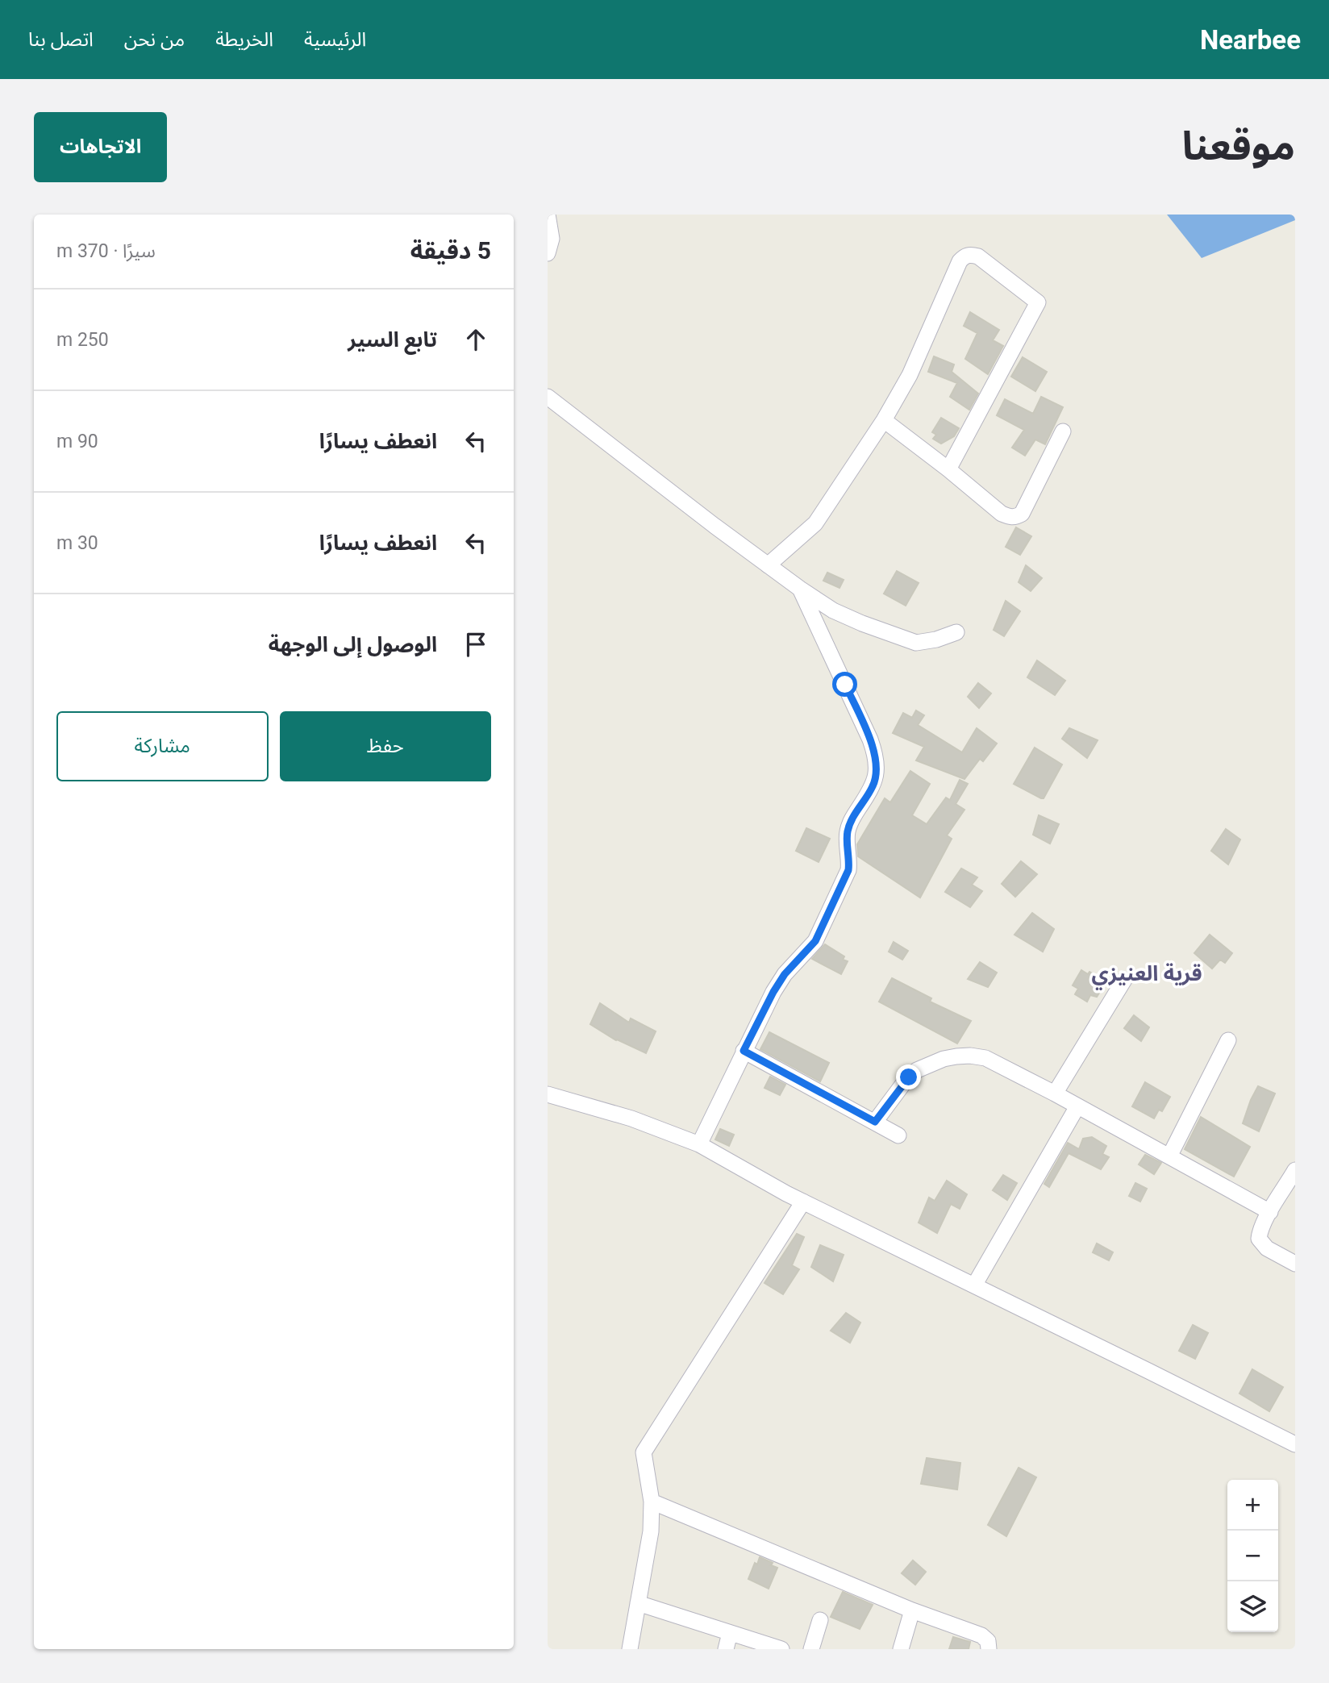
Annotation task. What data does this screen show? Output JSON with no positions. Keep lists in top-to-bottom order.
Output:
{
  "districts": ["قرية العنيزي"],
  "page": {
    "header": "Nearbee",
    "nav": [
      "الرئيسية",
      "الخريطة",
      "من نحن",
      "اتصل بنا"
    ],
    "title": "موقعنا",
    "buttons": [
      "الاتجاهات",
      ["حفظ", "مشاركة"]
    ],
    "heading": ["5 دقيقة", "سيرًا · 370 m"],
    "list": [
      ["تابع السير", "250 m"],
      ["انعطف يسارًا", "90 m"],
      ["انعطف يسارًا", "30 m"],
      "الوصول إلى الوجهة"
    ],
    "map_buttons": ["+", "−"]
  }
}
